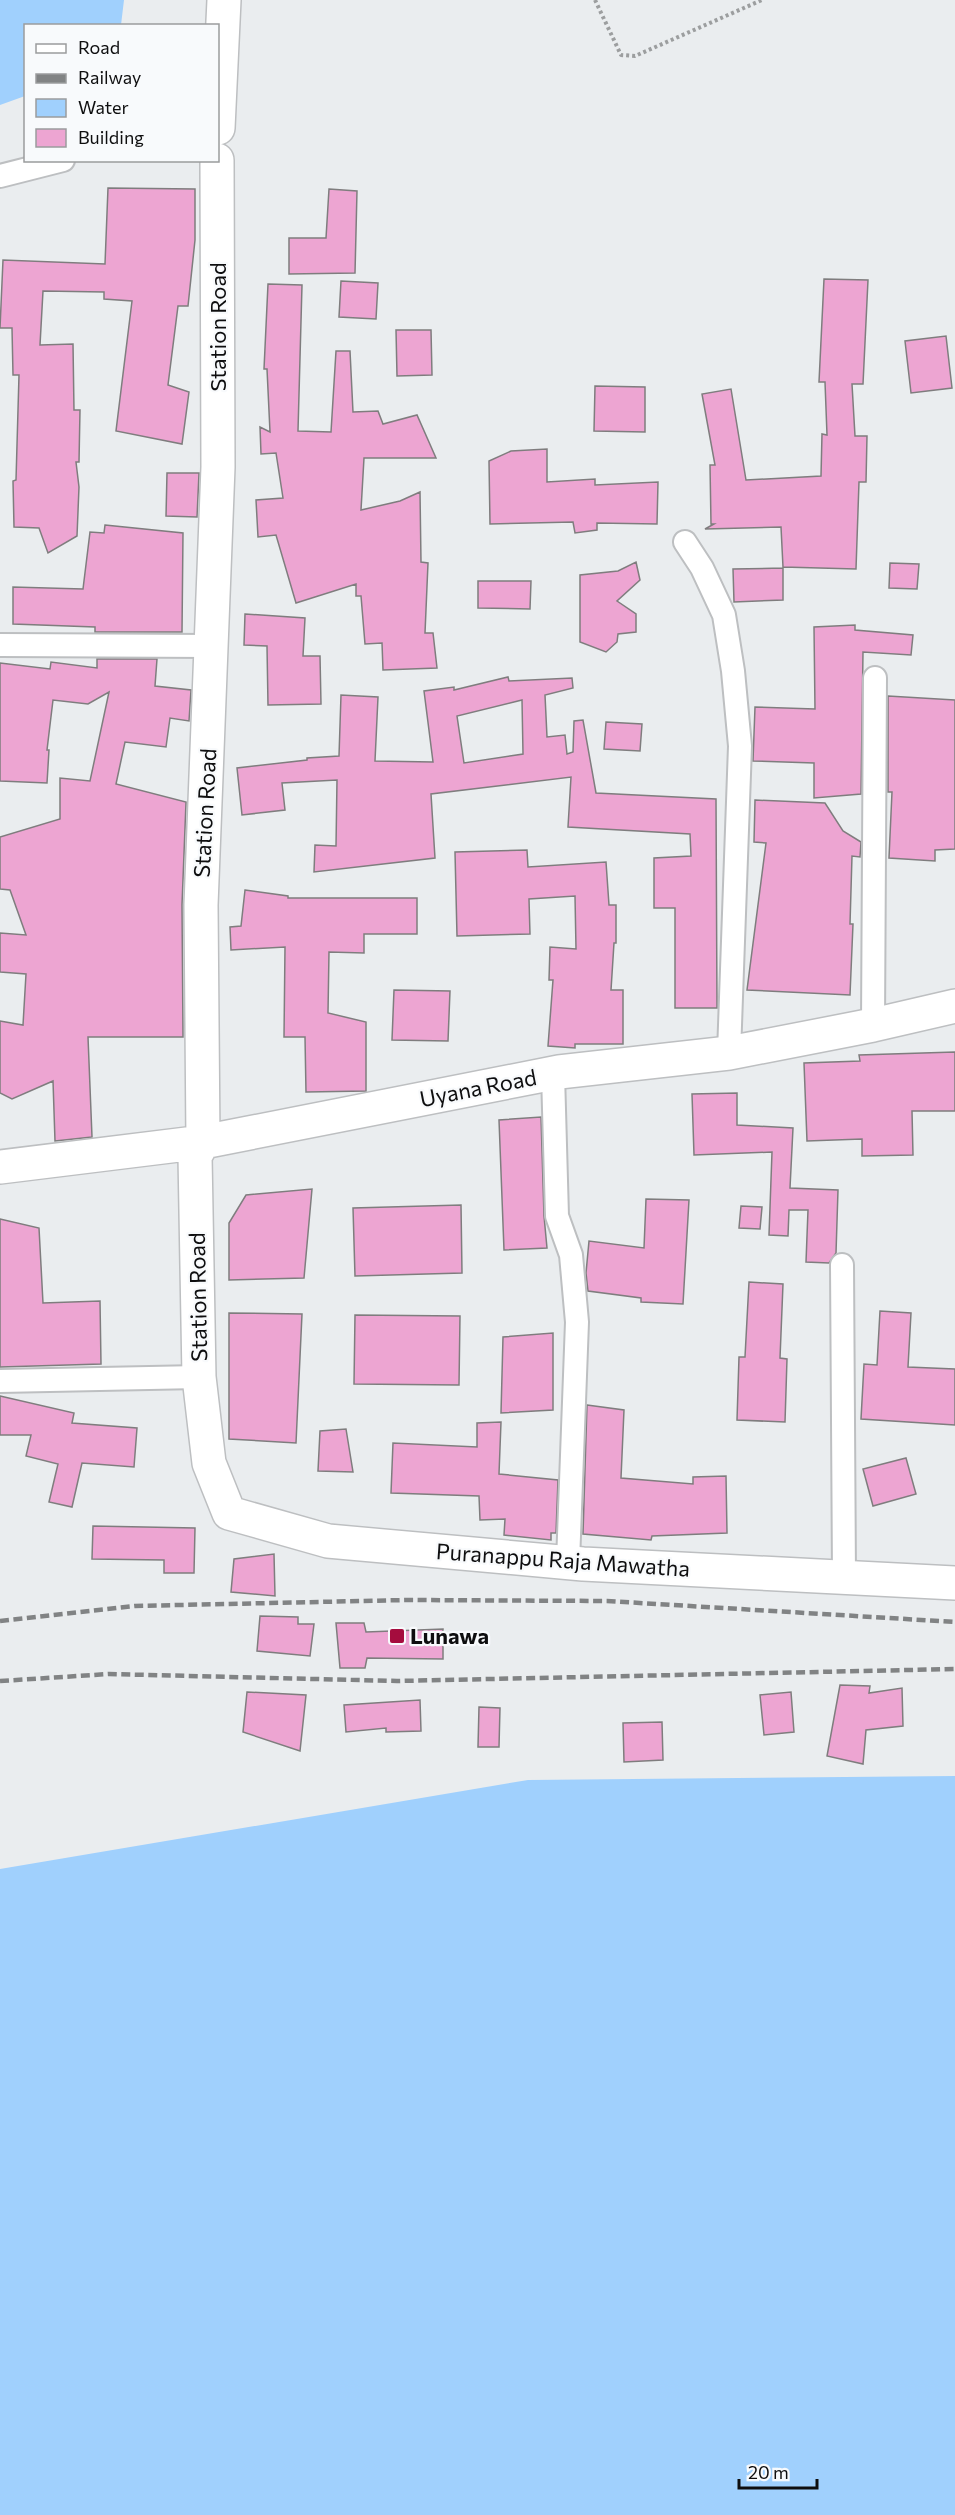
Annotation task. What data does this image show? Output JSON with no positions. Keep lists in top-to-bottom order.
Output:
{
  "streets": {
    "street": ["Station Road", "Uyana Road", "Puranappu Raja Mawatha"]
  },
  "crossings": [
    ["Station Road", "Uyana Road"],
    ["Station Road", "Puranappu Raja Mawatha"]
  ],
  "places": {
    "transit": ["Lunawa"]
  },
  "legend": [
    "Road",
    "Railway",
    "Water",
    "Building"
  ],
  "scale_bar": "20 m"
}
